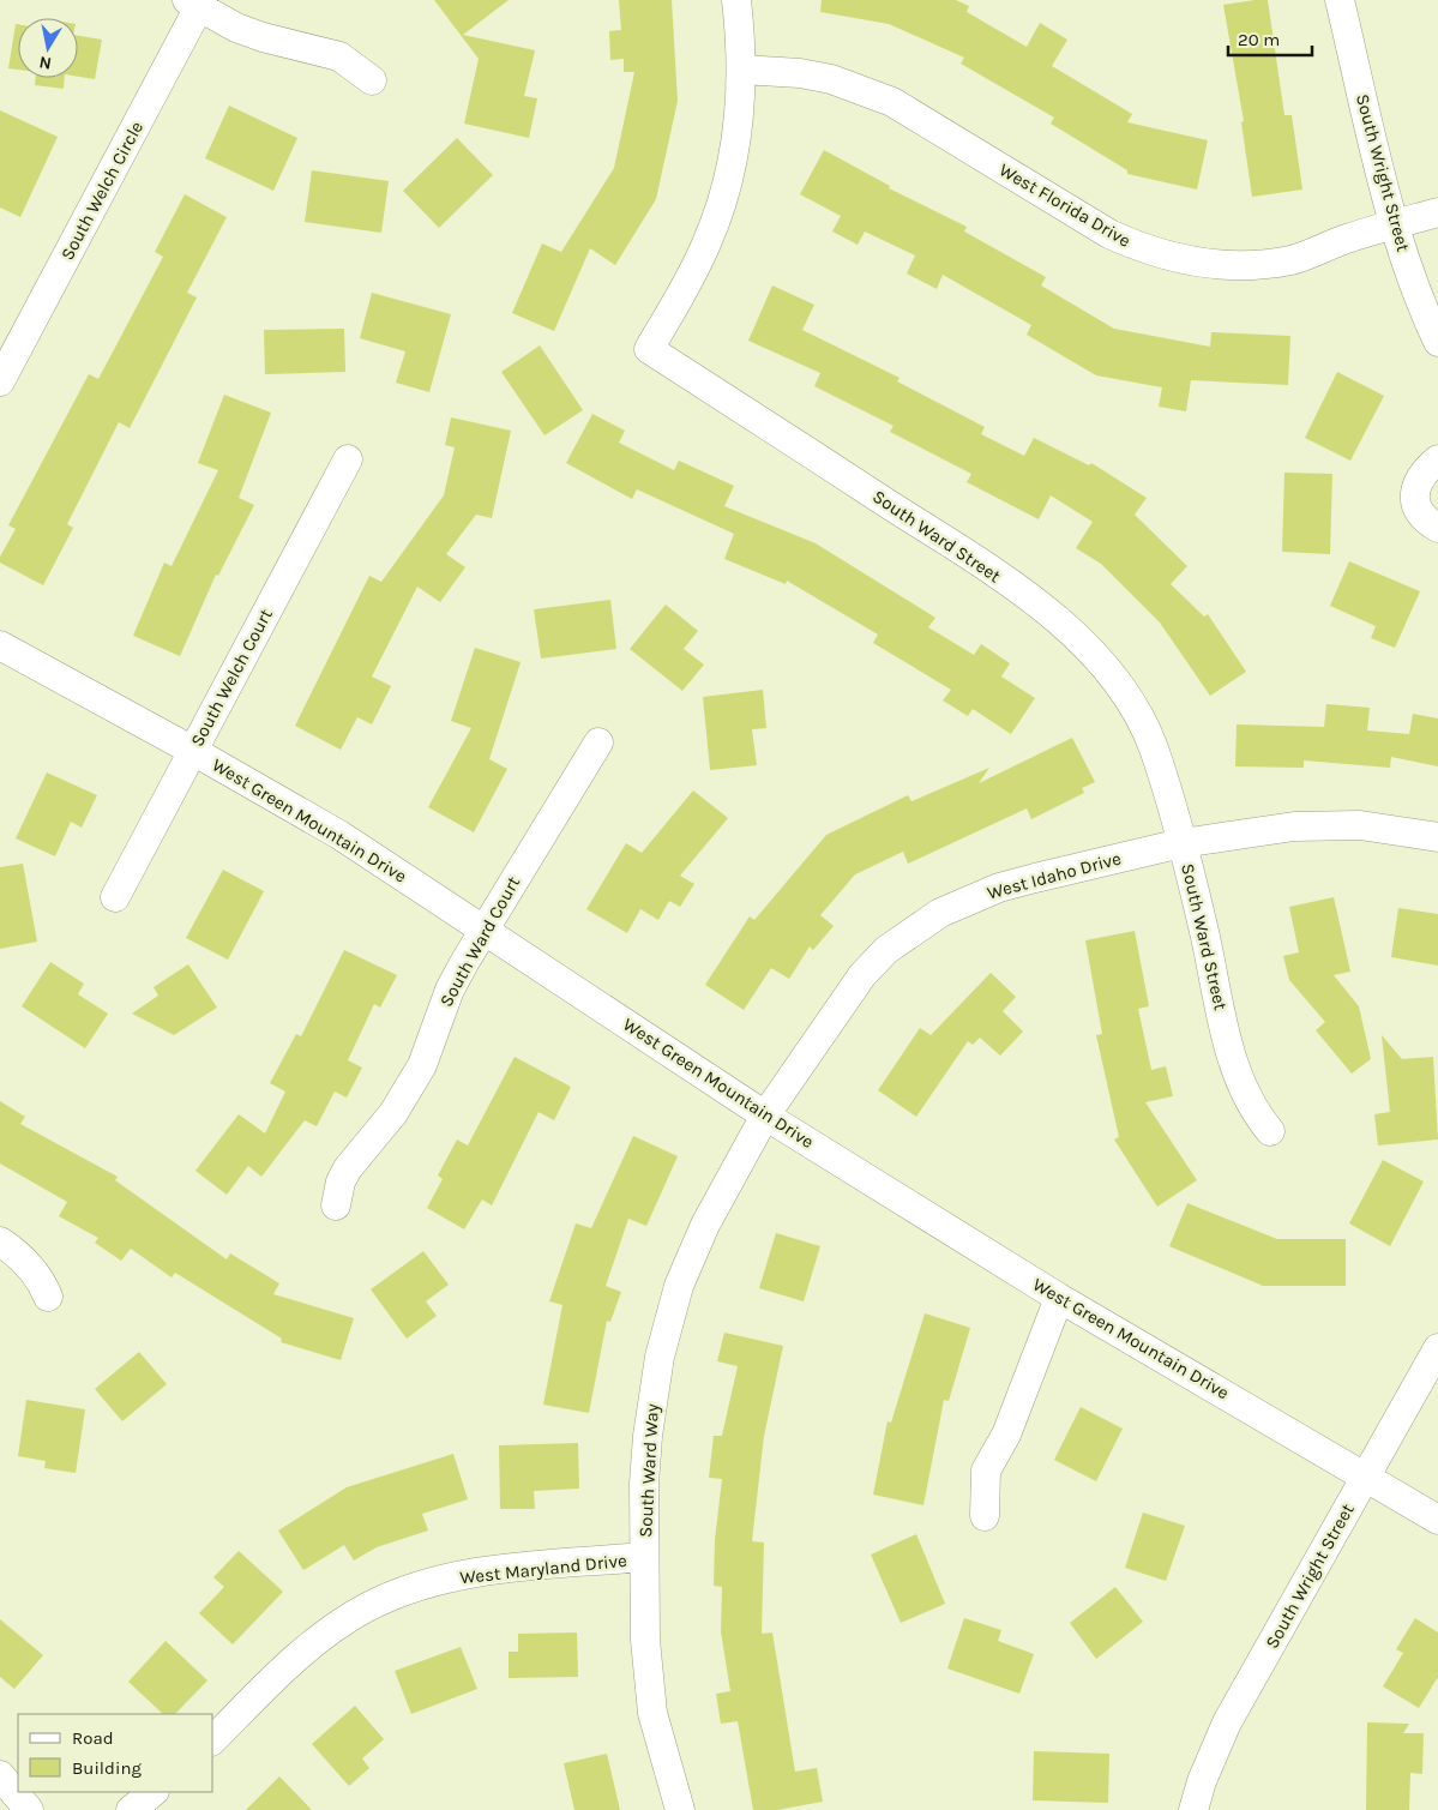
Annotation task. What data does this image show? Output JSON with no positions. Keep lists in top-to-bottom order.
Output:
{
  "streets": {
    "street": [
      "South Wright Street",
      "South Welch Circle",
      "West Florida Drive",
      "South Ward Street",
      "South Welch Court",
      "West Green Mountain Drive",
      "West Idaho Drive",
      "South Ward Court",
      "South Ward Way",
      "West Maryland Drive"
    ]
  },
  "crossings": [
    ["South Wright Street", "West Florida Drive"],
    ["South Wright Street", "West Green Mountain Drive"],
    ["West Florida Drive", "South Ward Street"],
    ["South Ward Street", "West Idaho Drive"],
    ["South Welch Court", "West Green Mountain Drive"],
    ["West Green Mountain Drive", "West Idaho Drive"],
    ["West Green Mountain Drive", "South Ward Court"],
    ["West Green Mountain Drive", "South Ward Way"],
    ["West Idaho Drive", "South Ward Way"],
    ["South Ward Way", "West Maryland Drive"]
  ],
  "legend": ["Road", "Building"],
  "scale_bar": "20 m",
  "north": "bottom"
}
